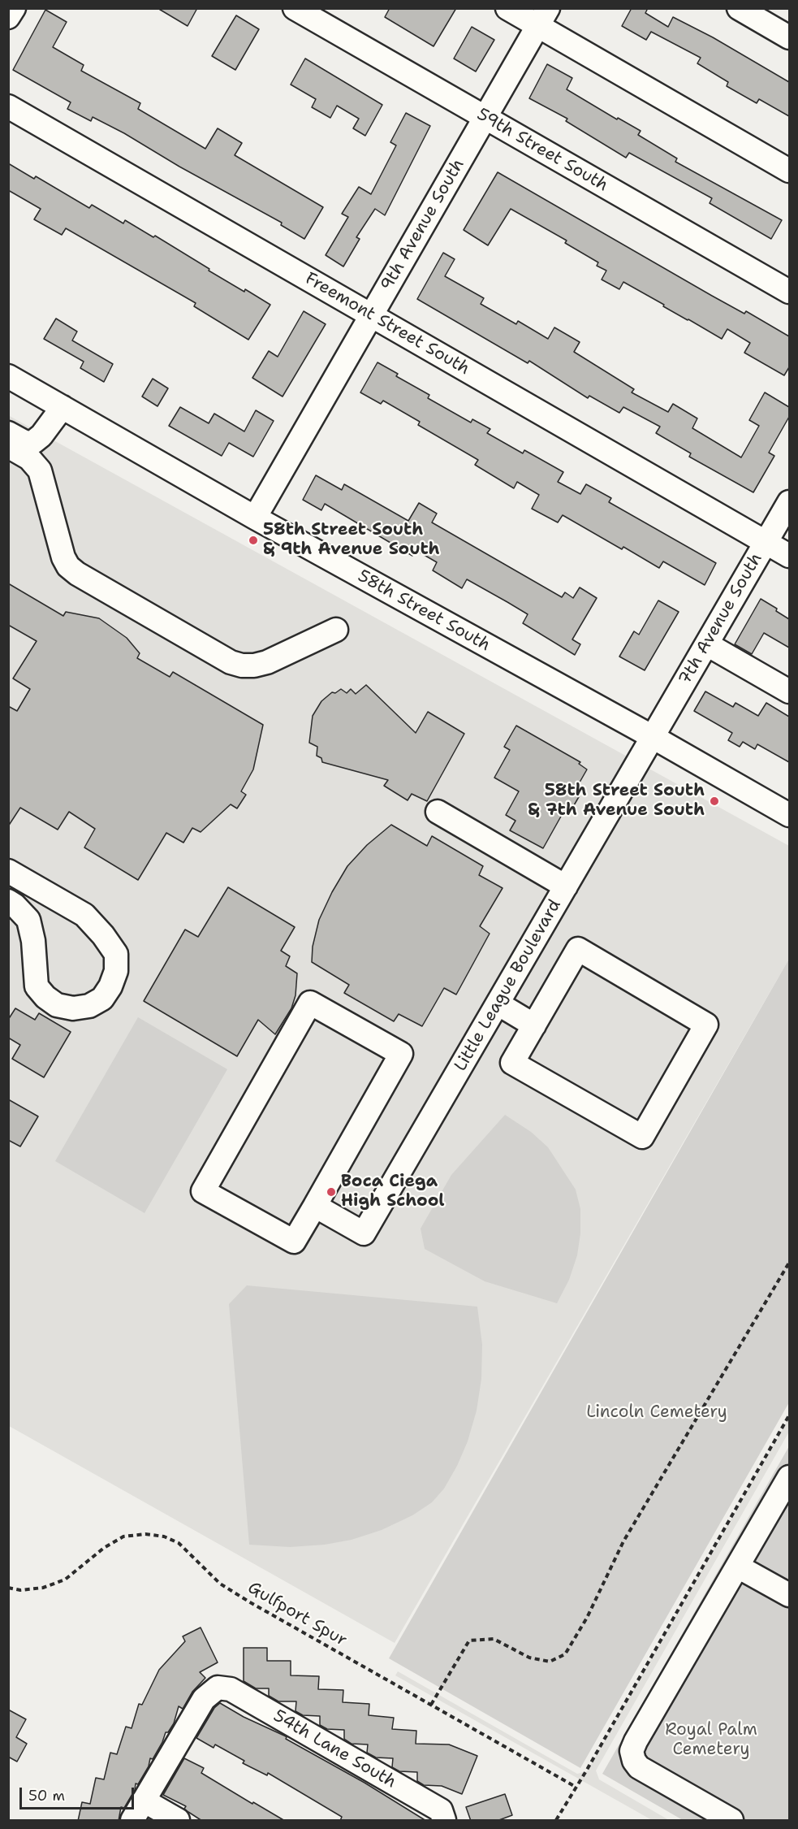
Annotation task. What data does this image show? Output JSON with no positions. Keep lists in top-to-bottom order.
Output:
{
  "streets": {
    "street": [
      "59th Street South",
      "9th Avenue South",
      "Freemont Street South",
      "58th Street South",
      "7th Avenue South",
      "Little League Boulevard",
      "54th Lane South"
    ],
    "path": ["Gulfport Spur"]
  },
  "crossings": [
    ["59th Street South", "9th Avenue South"],
    ["9th Avenue South", "Freemont Street South"],
    ["9th Avenue South", "58th Street South"],
    ["Freemont Street South", "7th Avenue South"],
    ["58th Street South", "7th Avenue South"],
    ["58th Street South", "Little League Boulevard"],
    ["7th Avenue South", "Little League Boulevard"]
  ],
  "parks": ["Lincoln Cemetery", "Royal Palm Cemetery"],
  "places": ["58th Street South & 9th Avenue South", "58th Street South & 7th Avenue South", "Boca Ciega High School"],
  "scale_bar": "50 m"
}
